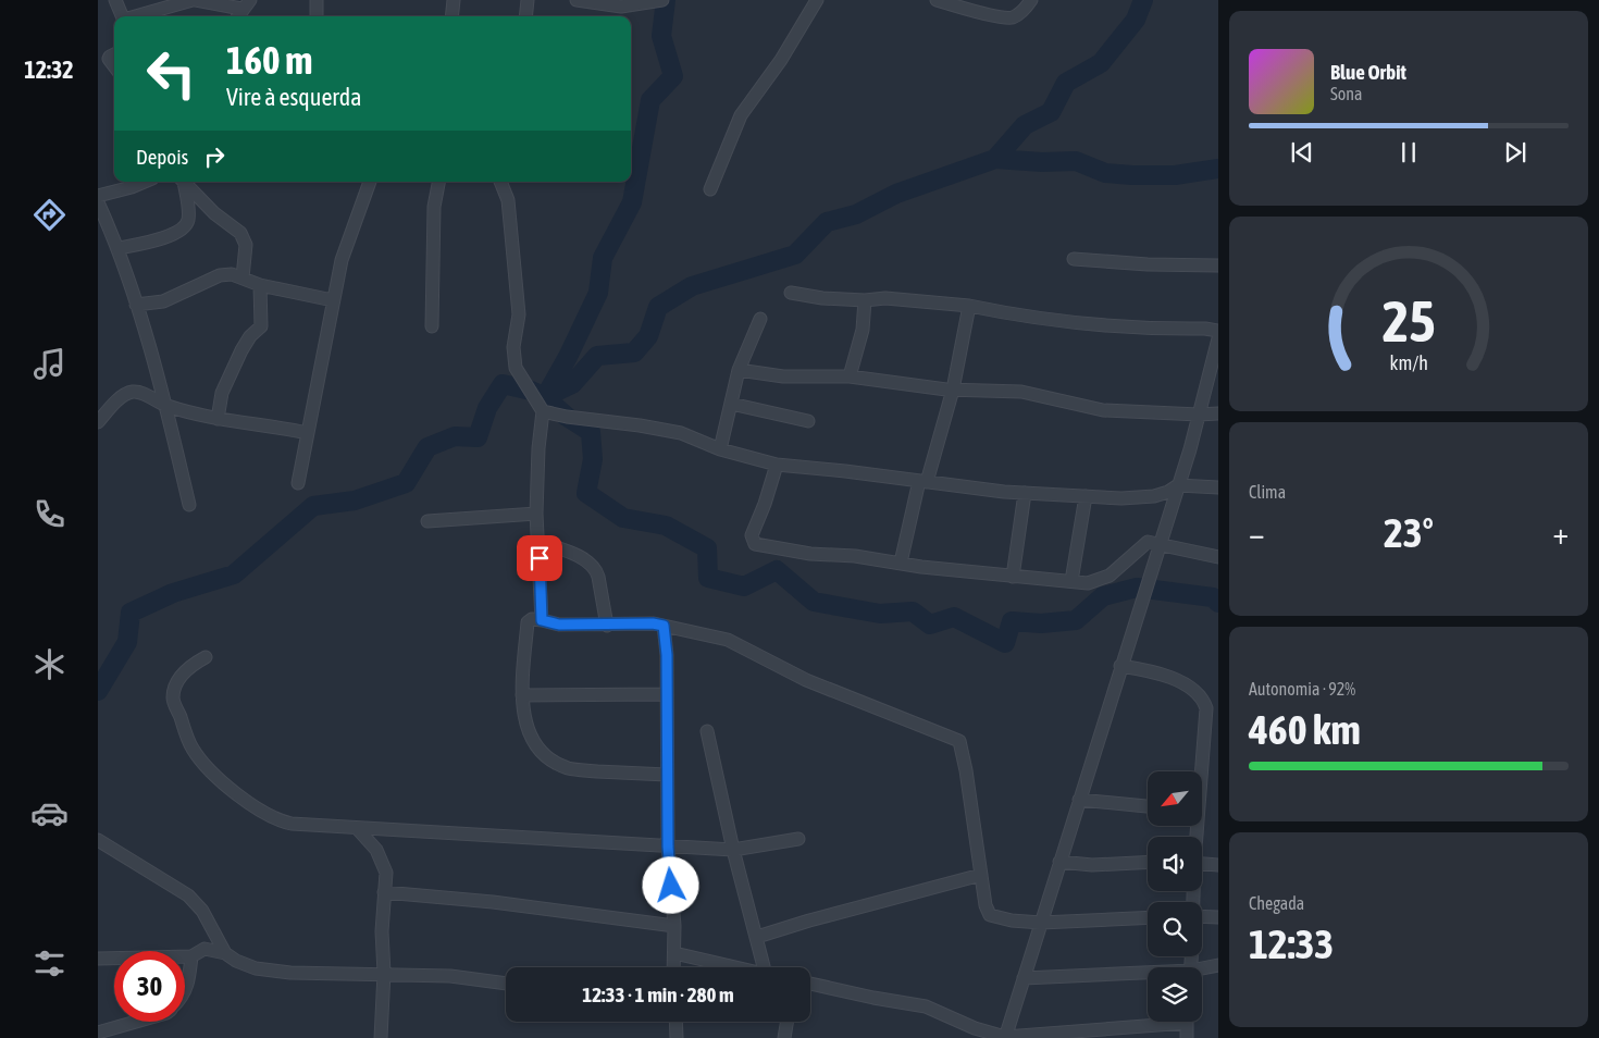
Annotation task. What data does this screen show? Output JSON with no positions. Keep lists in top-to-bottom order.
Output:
{
  "north": "bottom left",
  "page": {
    "tabs": "12:32",
    "turn": ["160 m", "Vire à esquerda"],
    "song": ["Blue Orbit", "Sona"],
    "then": "Depois",
    "tile": [
      "Clima",
      ["Autonomia · 92%", "460 km"],
      ["Chegada", "12:33"]
    ],
    "heat": ["−", "23°", "+"],
    "limit": "30",
    "trip": "12:33 · 1 min · 280 m",
    "gauge": ["25", "km/h"]
  }
}
